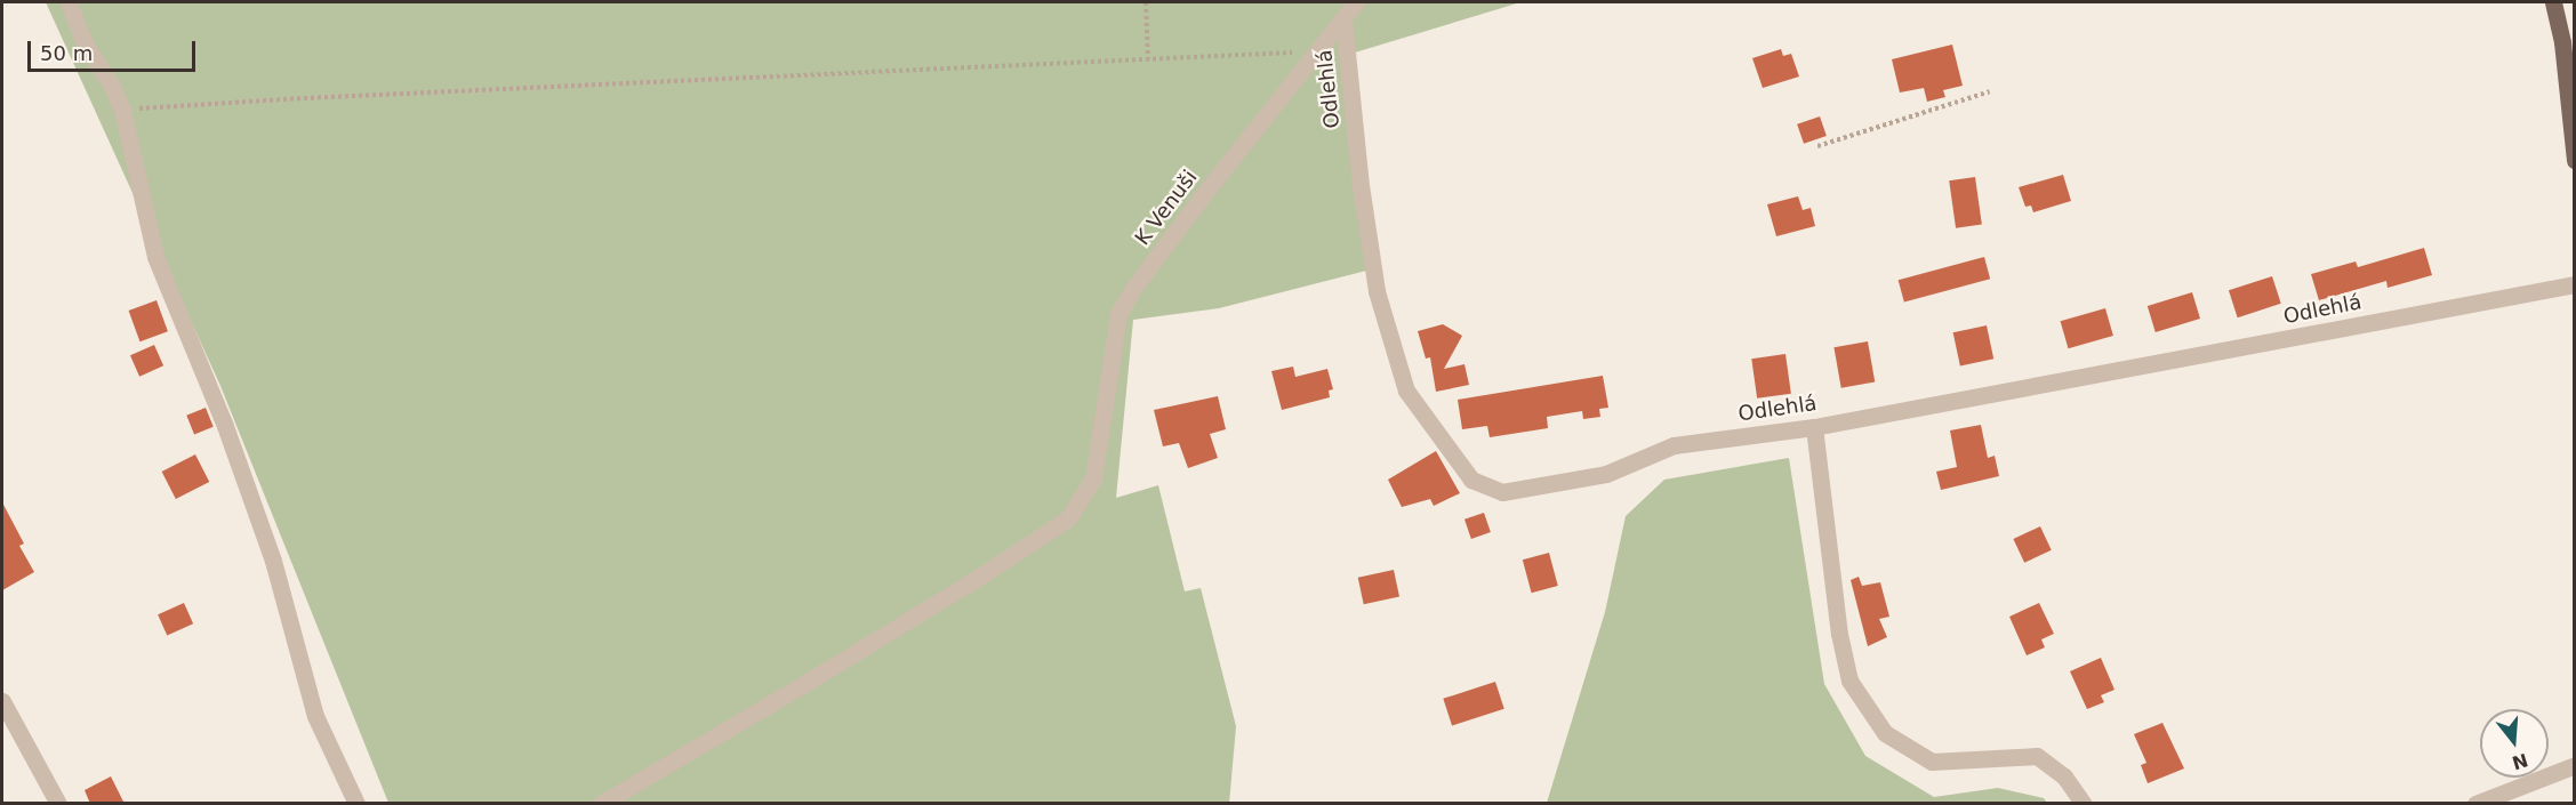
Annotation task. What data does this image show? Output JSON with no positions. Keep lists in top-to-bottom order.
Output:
{
  "streets": {
    "street": ["Odlehlá", "K Venuši"]
  },
  "crossings": [
    ["Odlehlá", "K Venuši"]
  ],
  "scale_bar": "50 m",
  "north": "bottom"
}
